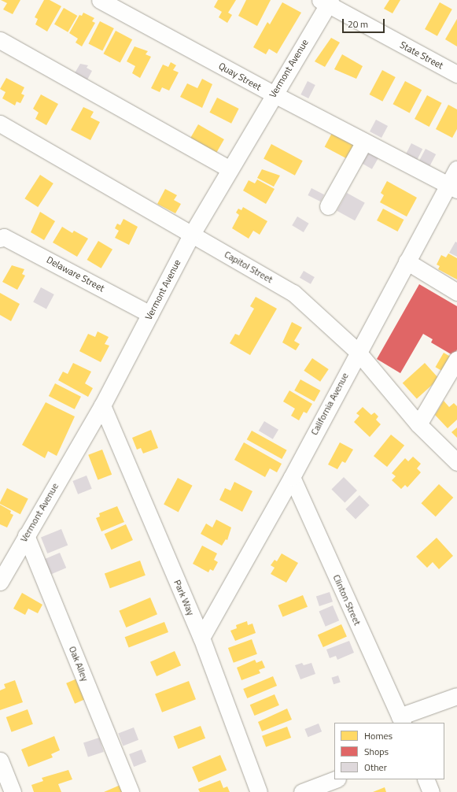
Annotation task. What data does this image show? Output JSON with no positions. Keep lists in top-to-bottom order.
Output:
{
  "streets": {
    "street": [
      "State Street",
      "Vermont Avenue",
      "Quay Street",
      "Capitol Street",
      "Delaware Street",
      "California Avenue",
      "Park Way",
      "Clinton Street",
      "Oak Alley"
    ]
  },
  "crossings": [
    ["State Street", "Vermont Avenue"],
    ["Vermont Avenue", "Quay Street"],
    ["Vermont Avenue", "Capitol Street"],
    ["Vermont Avenue", "Delaware Street"],
    ["Vermont Avenue", "Park Way"],
    ["Vermont Avenue", "Oak Alley"],
    ["Quay Street", "California Avenue"],
    ["Capitol Street", "California Avenue"],
    ["California Avenue", "Park Way"],
    ["California Avenue", "Clinton Street"]
  ],
  "legend": ["Homes", "Shops", "Other"],
  "scale_bar": "20 m"
}
